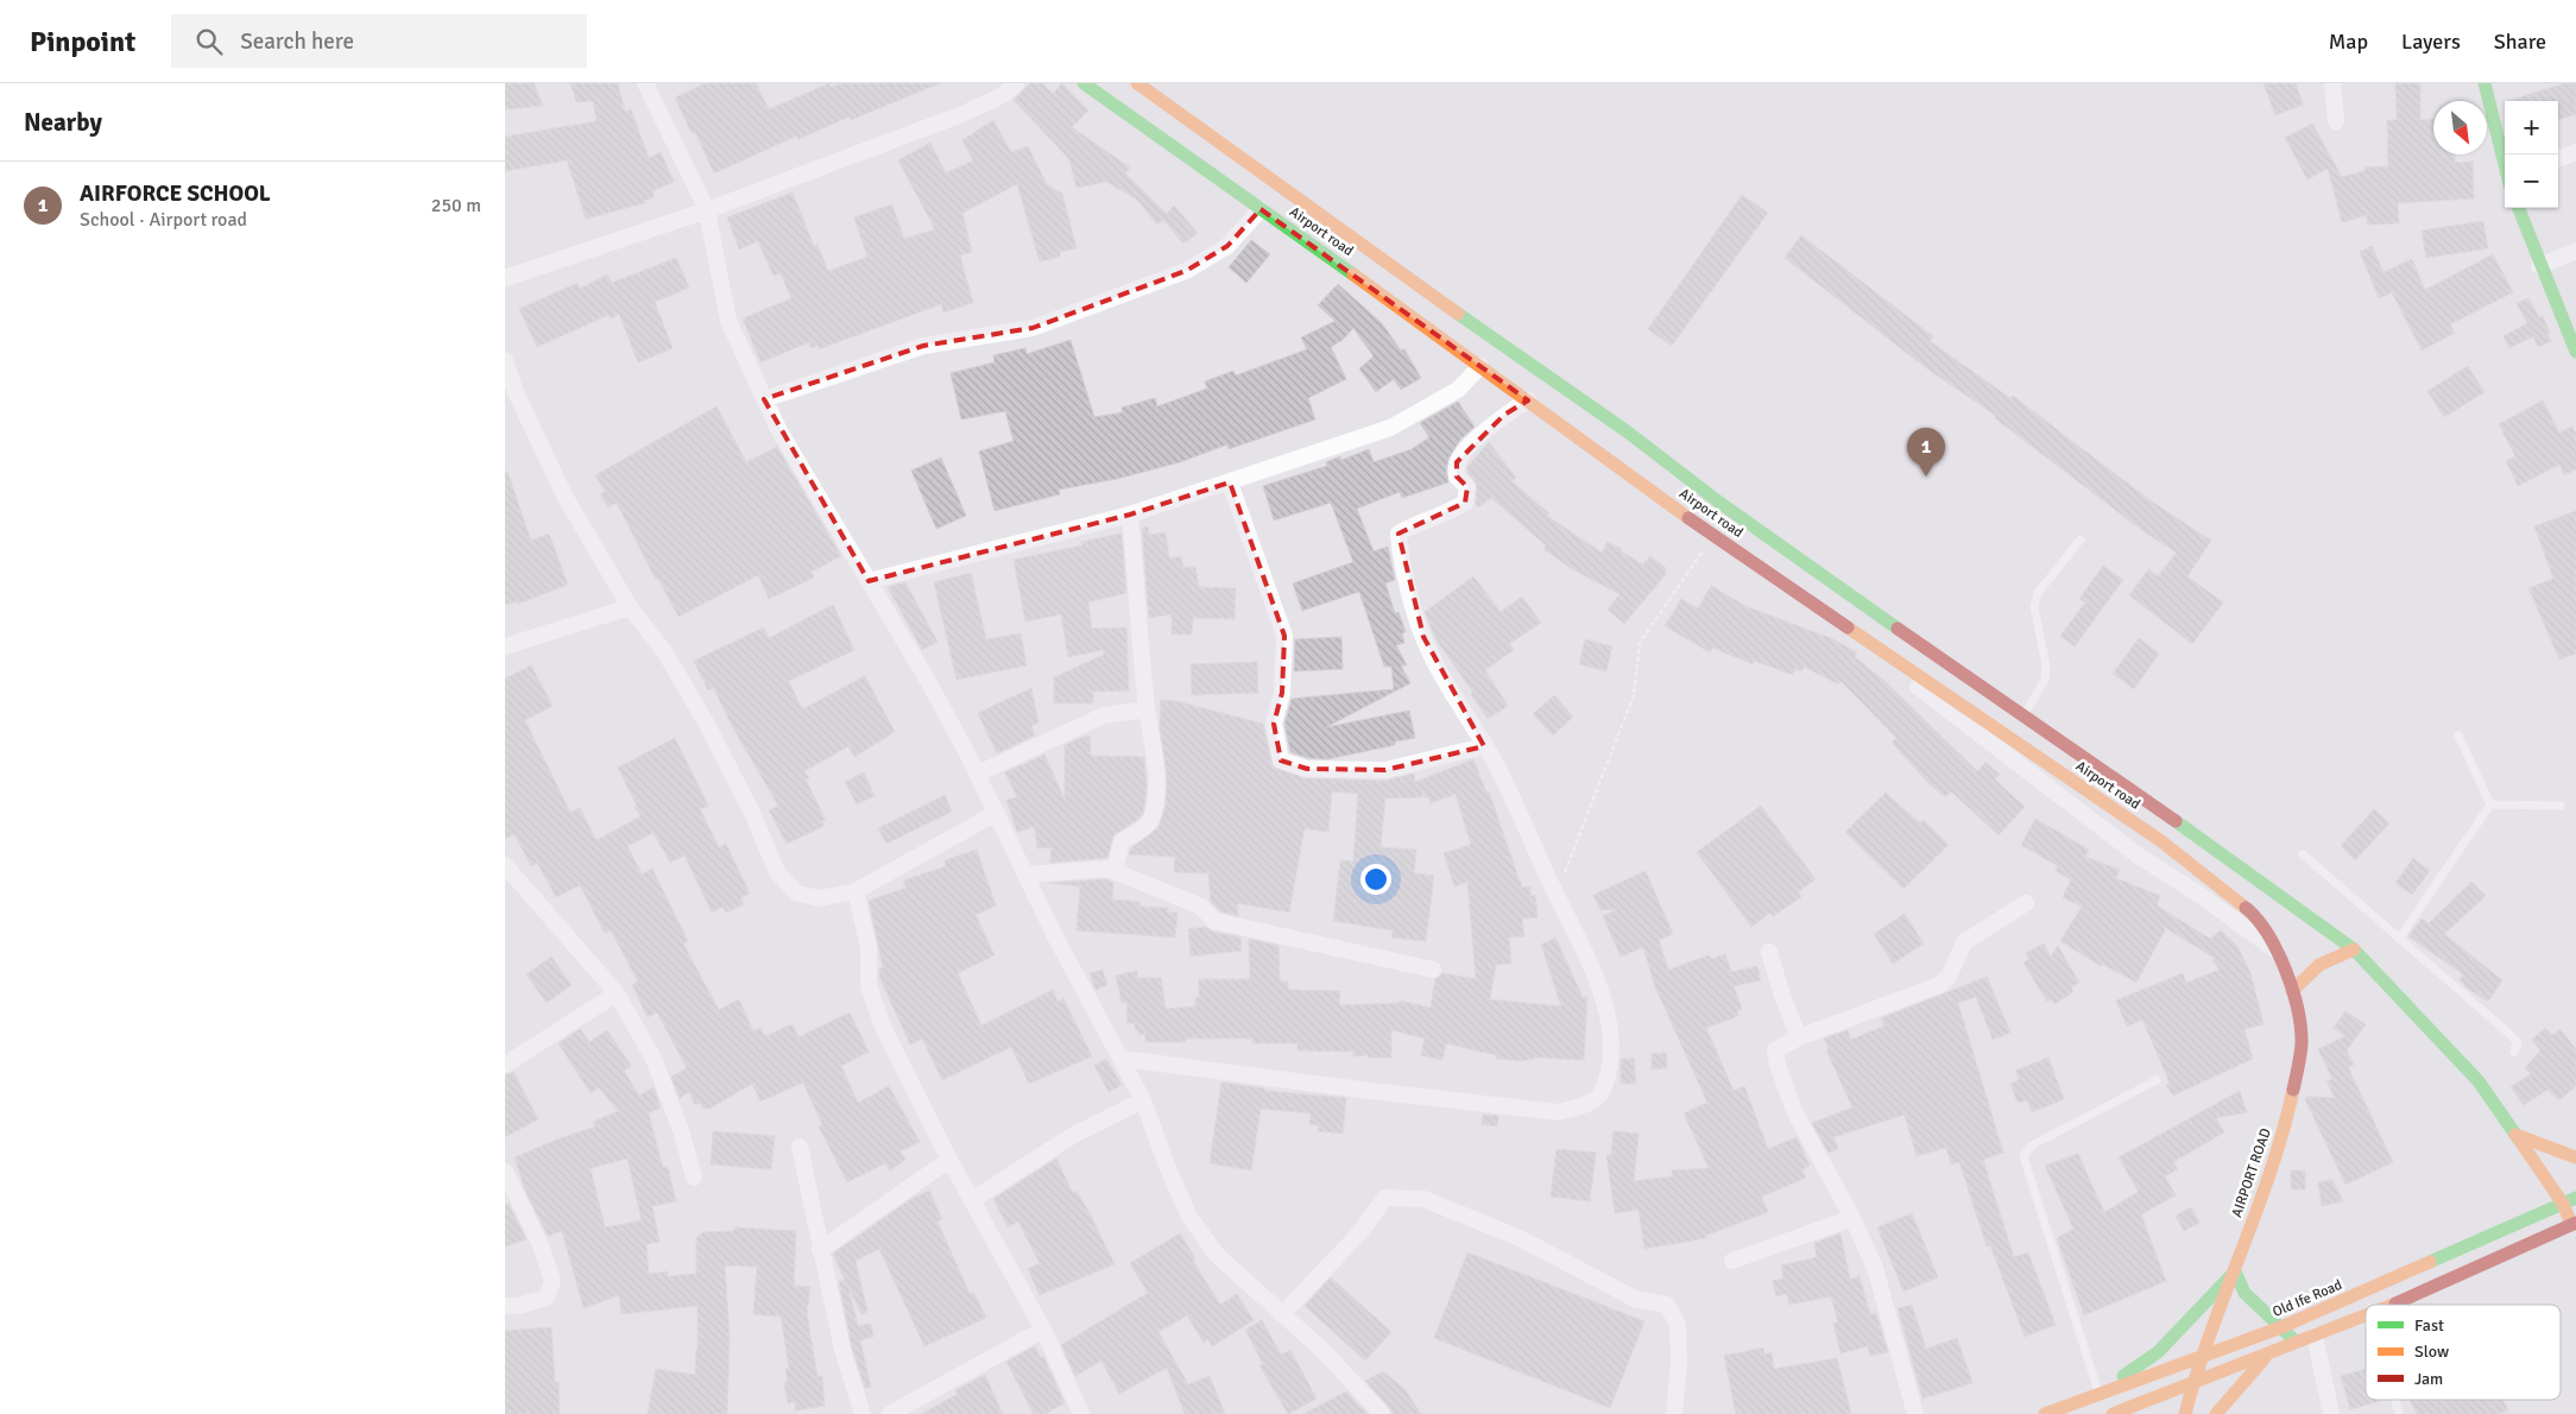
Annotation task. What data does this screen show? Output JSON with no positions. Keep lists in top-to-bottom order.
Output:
{
  "streets": {
    "main road": ["Airport road", "AIRPORT ROAD", "Old Ife Road"]
  },
  "crossings": [
    ["Airport road", "AIRPORT ROAD"],
    ["AIRPORT ROAD", "Old Ife Road"]
  ],
  "legend": ["Fast", "Slow", "Jam"],
  "north": "bottom right",
  "page": {
    "header": "Pinpoint",
    "search": "Search here",
    "nav": ["Map", "Layers", "Share"],
    "heading": "Nearby",
    "map_buttons": ["+", "−"],
    "list": [
      {
        "mark": "1",
        "name": "AIRFORCE SCHOOL",
        "note": "School · Airport road",
        "value": "250 m"
      }
    ],
    "pins": "1"
  }
}
